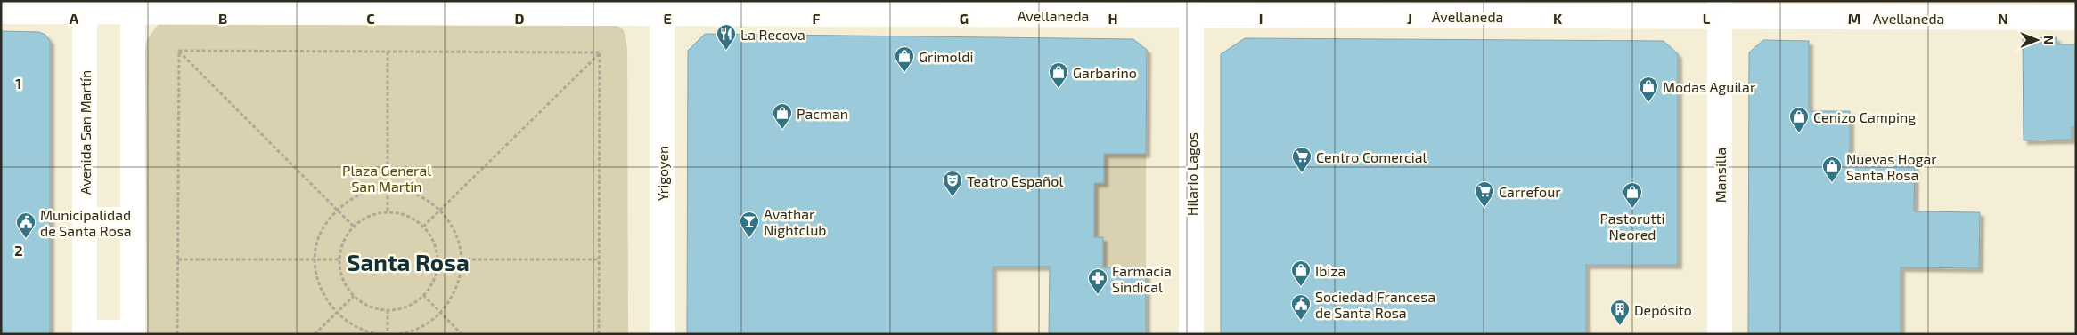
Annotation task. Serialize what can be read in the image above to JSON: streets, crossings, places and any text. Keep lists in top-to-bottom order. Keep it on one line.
{"streets":{"street":["Avellaneda","Avenida San Martín","Yrigoyen","Hilario Lagos","Mansilla"]},"crossings":[["Avellaneda","Avenida San Martín"],["Avellaneda","Yrigoyen"],["Avellaneda","Hilario Lagos"],["Avellaneda","Mansilla"]],"districts":["Santa Rosa"],"parks":["Plaza General San Martín"],"places":{"restaurant":["La Recova"],"shop":["Grimoldi","Garbarino","Modas Aguilar","Pacman","Cenizo Camping","Nuevas Hogar Santa Rosa","Pastorutti Neored","Ibiza"],"supermarket":["Centro Comercial","Carrefour"],"theatre":["Teatro Español"],"bar":["Avathar Nightclub"],"public building":["Municipalidad de Santa Rosa","Sociedad Francesa de Santa Rosa"],"pharmacy":["Farmacia Sindical"],"building":["Depósito"]},"north":"right","grid":{"columns":["A","B","C","D","E","F","G","H","I","J","K","L","M","N"],"rows":["1","2"]}}
